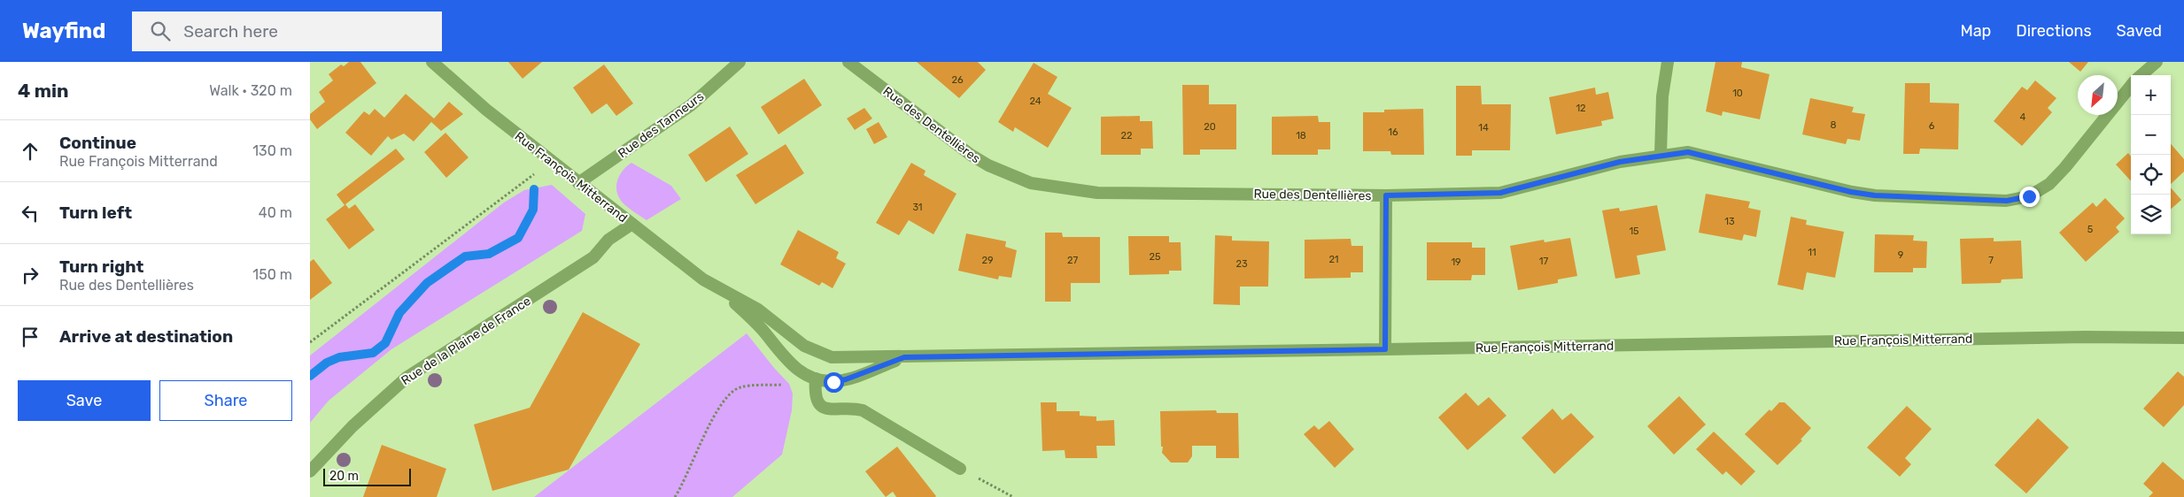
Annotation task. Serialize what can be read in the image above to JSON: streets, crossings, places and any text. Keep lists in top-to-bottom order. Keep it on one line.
{"streets":{"street":["Rue des Tanneurs","Rue des Dentellières","Rue François Mitterrand","Rue de la Plaine de France"]},"crossings":[["Rue des Tanneurs","Rue François Mitterrand"],["Rue François Mitterrand","Rue de la Plaine de France"]],"house_numbers":["26","10","24","12","4","8","6","20","14","16","22","18","31","13","5","15","11","9","25","21","29","27","7","17","19","23"],"scale_bar":"20 m","north":"bottom left","page":{"header":"Wayfind","search":"Search here","nav":["Map","Directions","Saved"],"heading":["4 min","Walk · 320 m"],"map_buttons":["+","−"],"list":[["Continue","Rue François Mitterrand","130 m"],["Turn left","40 m"],["Turn right","Rue des Dentellières","150 m"],"Arrive at destination"],"buttons":["Save","Share"],"scale":"20 m"}}
